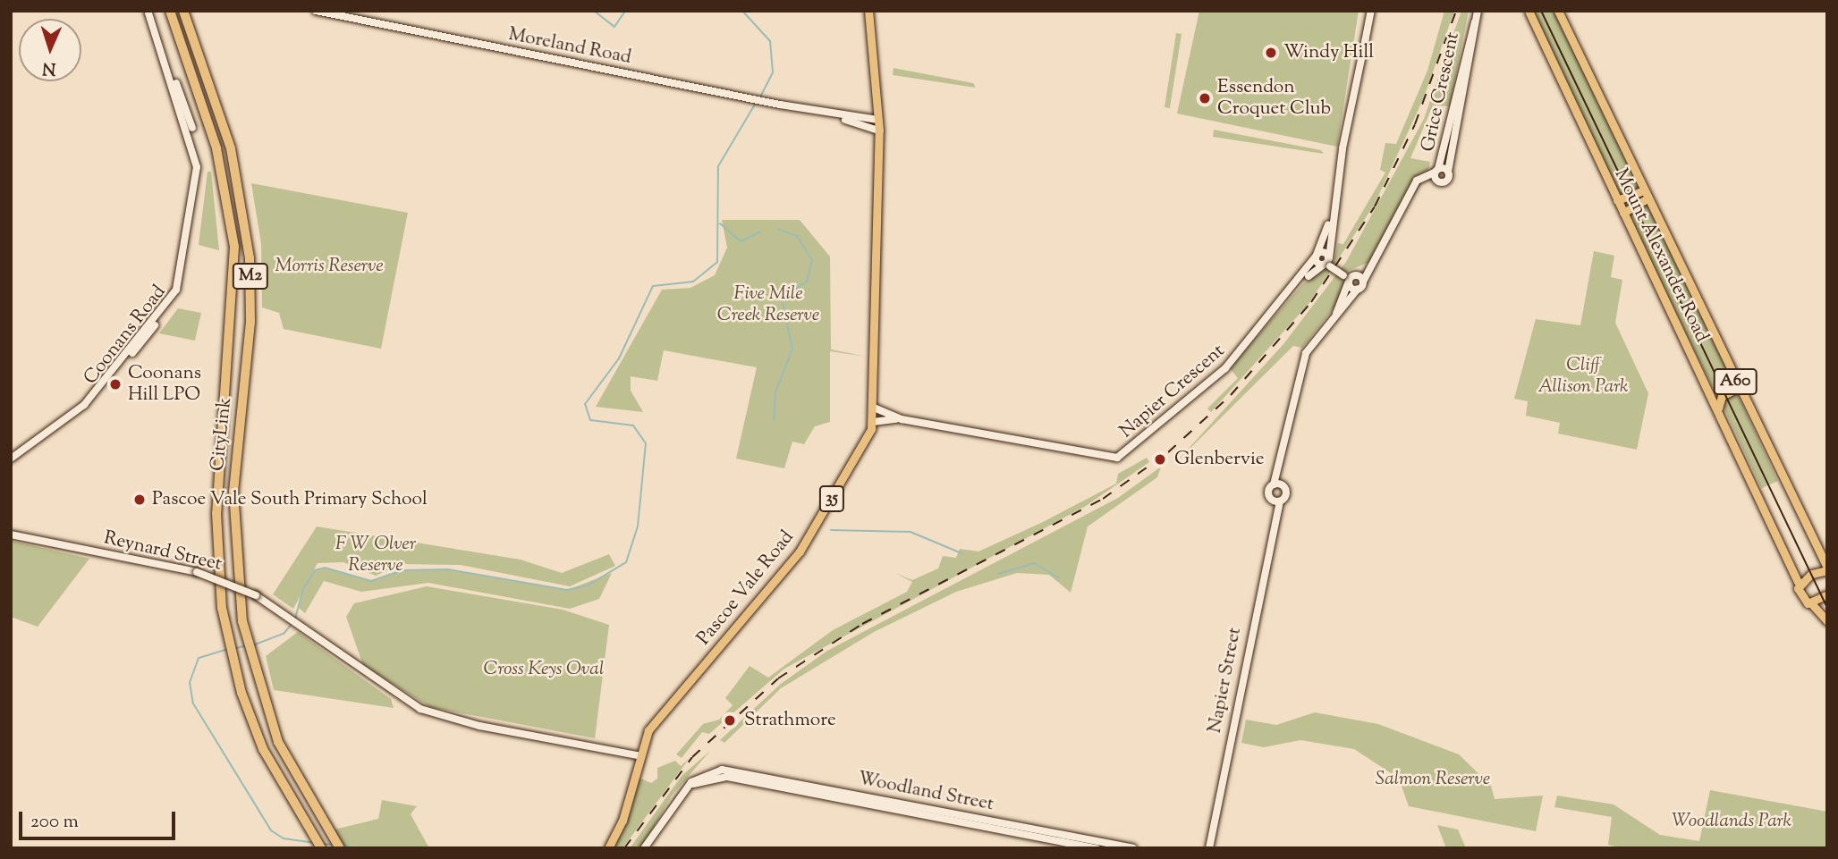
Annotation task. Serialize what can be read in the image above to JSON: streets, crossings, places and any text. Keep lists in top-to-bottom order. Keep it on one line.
{"streets":{"highway":["M2","CityLink"],"main road":["Mount Alexander Road","A60","35","Pascoe Vale Road"],"street":["Moreland Road","Grice Crescent","Coonans Road","Napier Crescent","Reynard Street","Napier Street","Woodland Street"]},"crossings":[["Moreland Road","Pascoe Vale Road"],["Mount Alexander Road","A60"],["Napier Crescent","Pascoe Vale Road"],["Reynard Street","Pascoe Vale Road"]],"parks":["Morris Reserve","Five Mile Creek Reserve","Cliff Allison Park","F W Olver Reserve","Cross Keys Oval","Salmon Reserve","Woodlands Park"],"places":["Windy Hill","Essendon Croquet Club","Coonans Hill LPO","Glenbervie","Pascoe Vale South Primary School","Strathmore"],"scale_bar":"200 m","north":"bottom"}
